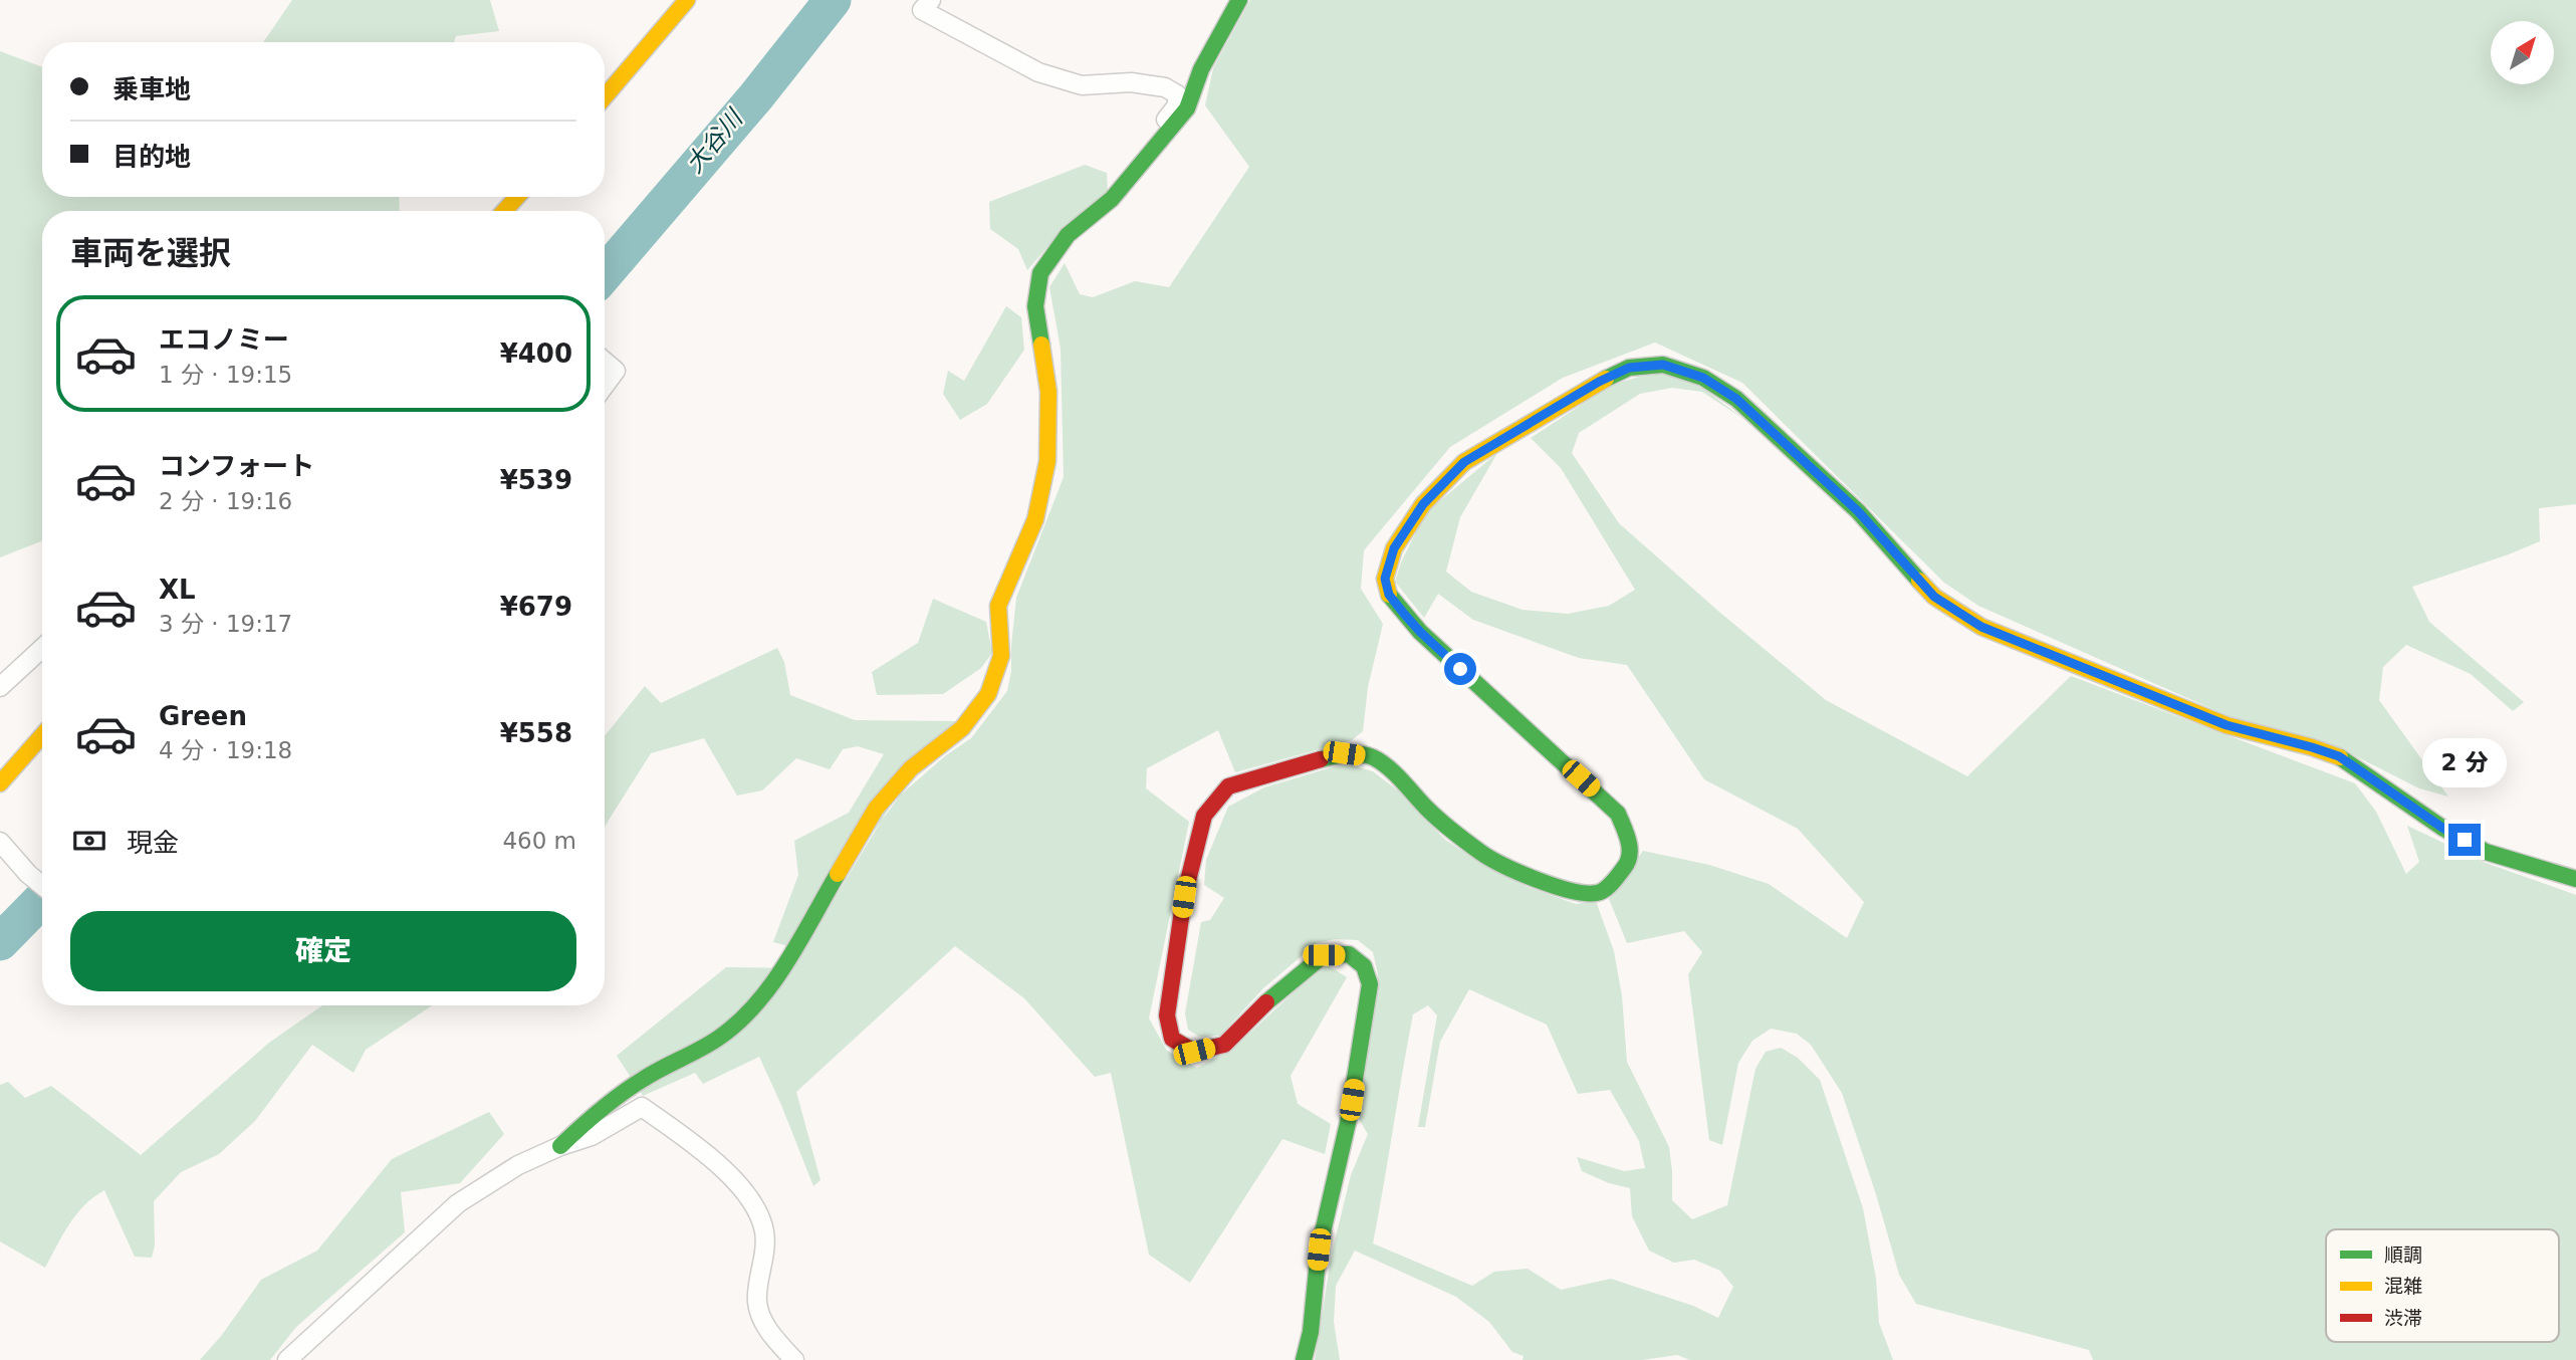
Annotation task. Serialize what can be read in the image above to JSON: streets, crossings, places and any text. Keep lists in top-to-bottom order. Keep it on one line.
{"water":["大谷川"],"legend":["順調","混雑","渋滞"],"north":"top right","page":{"banner":["乗車地","目的地"],"heading":"車両を選択","list":[{"name":"エコノミー","note":"1 分 · 19:15","value":"¥400"},{"name":"コンフォート","note":"2 分 · 19:16","value":"¥539"},{"name":"XL","note":"3 分 · 19:17","value":"¥679"},{"name":"Green","note":"4 分 · 19:18","value":"¥558"}],"bubble":"2 分","pay":["現金","460 m"],"buttons":"確定"}}
